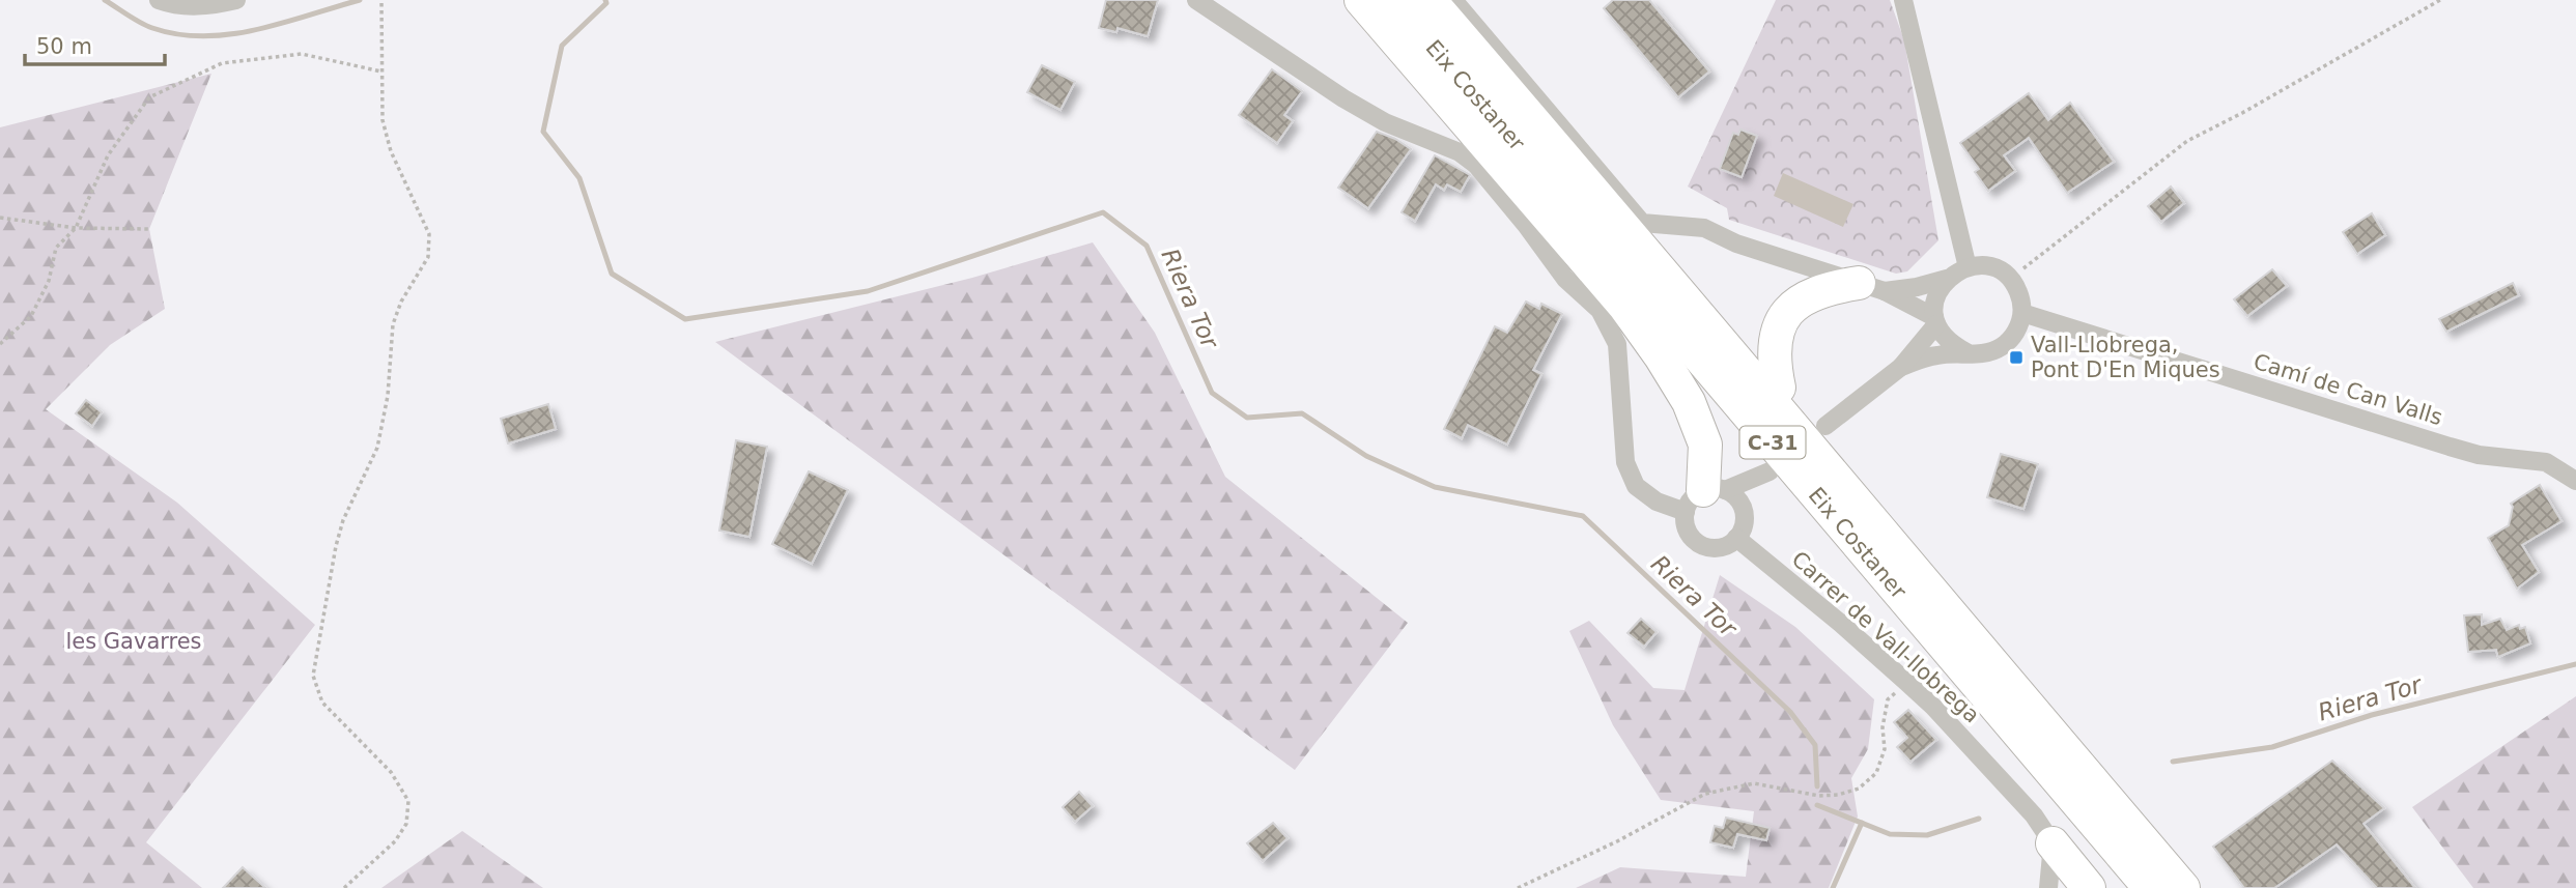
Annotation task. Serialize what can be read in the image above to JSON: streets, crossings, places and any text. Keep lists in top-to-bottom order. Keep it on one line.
{"streets":{"highway":["Eix Costaner","C-31"],"street":["Camí de Can Valls","Carrer de Vall-llobrega"]},"water":["Riera Tor"],"parks":["les Gavarres"],"places":{"transit":["Vall-Llobrega, Pont D'En Miques"]},"scale_bar":"50 m"}
